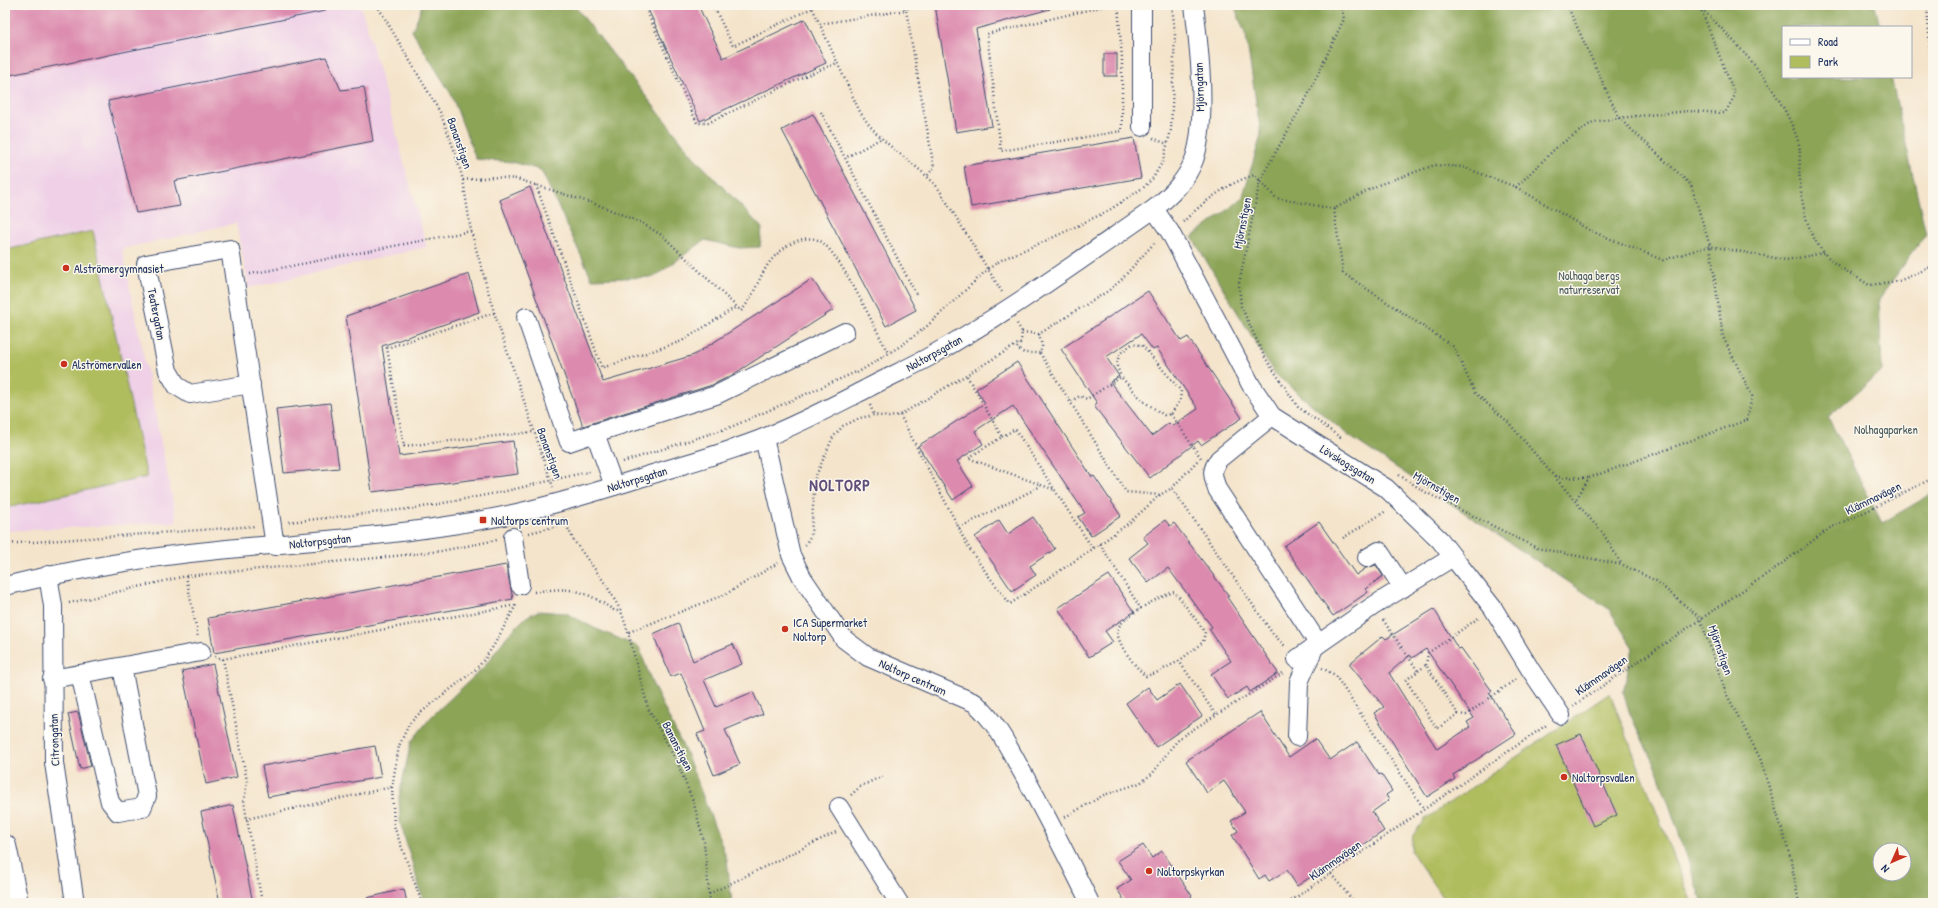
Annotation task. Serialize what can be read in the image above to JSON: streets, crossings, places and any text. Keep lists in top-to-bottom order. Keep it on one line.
{"streets":{"street":["Mjörngatan","Teatergatan","Noltorpsgatan","Lövskogsgatan","Noltorp centrum","Citrongatan"],"path":["Bananstigen","Mjörnstigen","Klämmavägen"]},"crossings":[["Mjörngatan","Noltorpsgatan"],["Bananstigen","Noltorpsgatan"],["Mjörnstigen","Klämmavägen"],["Teatergatan","Noltorpsgatan"],["Noltorpsgatan","Lövskogsgatan"],["Noltorpsgatan","Noltorp centrum"],["Noltorpsgatan","Citrongatan"],["Lövskogsgatan","Klämmavägen"]],"districts":["NOLTORP"],"parks":["Nolhaga bergs naturreservat","Nolhagaparken"],"places":{"other":["Alströmergymnasiet","Alströmervallen","ICA Supermarket Noltorp","Noltorpsvallen","Noltorpskyrkan"],"transit":["Noltorps centrum"]},"legend":["Road","Park"],"north":"bottom left"}
